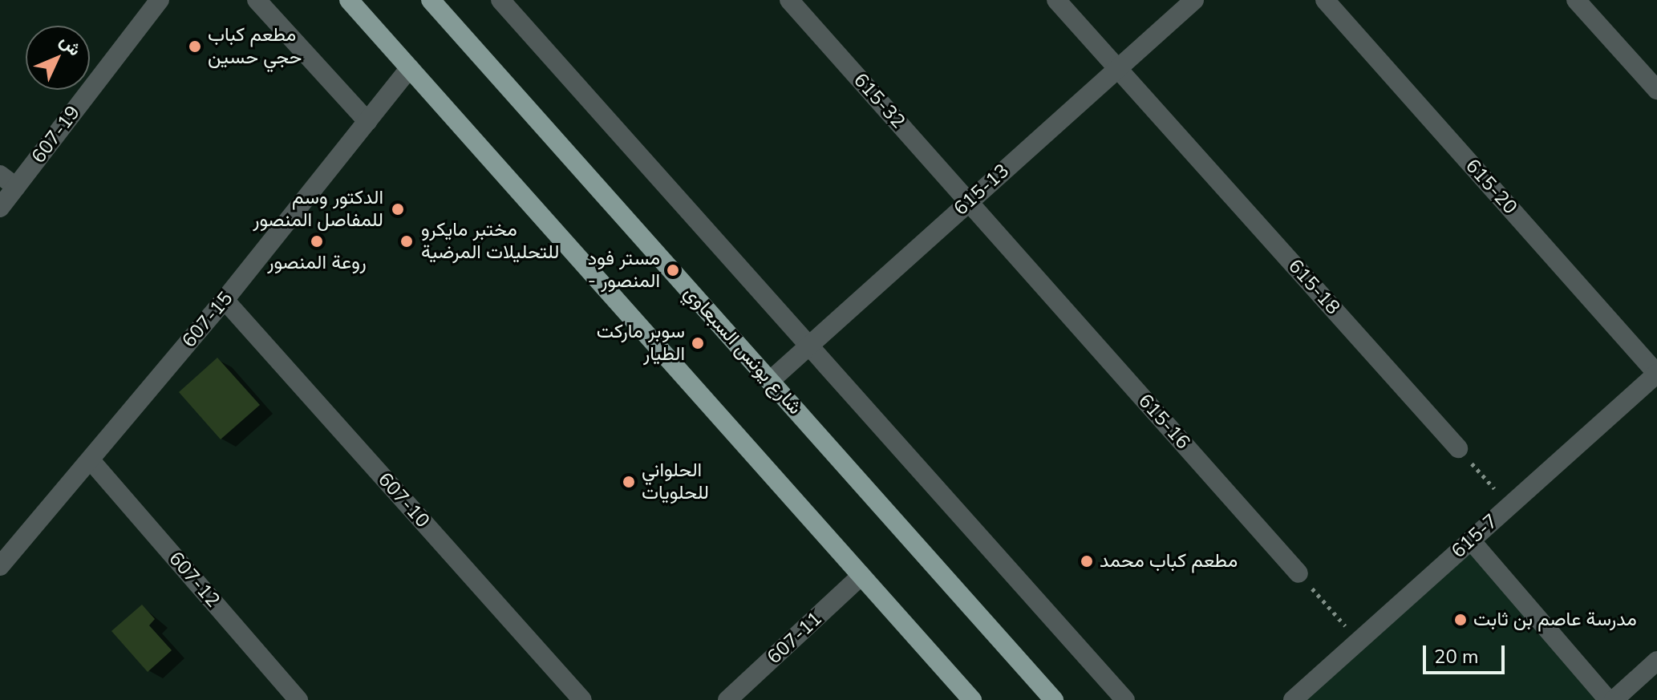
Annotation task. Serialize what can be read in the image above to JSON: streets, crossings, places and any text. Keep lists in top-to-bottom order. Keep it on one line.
{"streets":{"main road":["شارع يونس السبعاوي"],"street":["615-32","607-19","615-20","615-13","615-18","607-15","615-16","607-10","615-7","607-12","607-11"]},"crossings":[["615-32","615-13"],["615-32","615-16"],["615-20","615-7"],["615-13","615-18"],["615-13","شارع يونس السبعاوي"],["615-13","615-16"],["607-15","607-10"],["607-15","607-12"]],"places":["مطعم كباب حجي حسين","الدكتور وسم للمفاصل المنصور","روعة المنصور","مختبر مايكرو للتحليلات المرضية","مستر فود - المنصور","سوبر ماركت الطيار","الحلواني للحلويات","مطعم كباب محمد","مدرسة عاصم بن ثابت"],"scale_bar":"20 m","north":"top right"}
